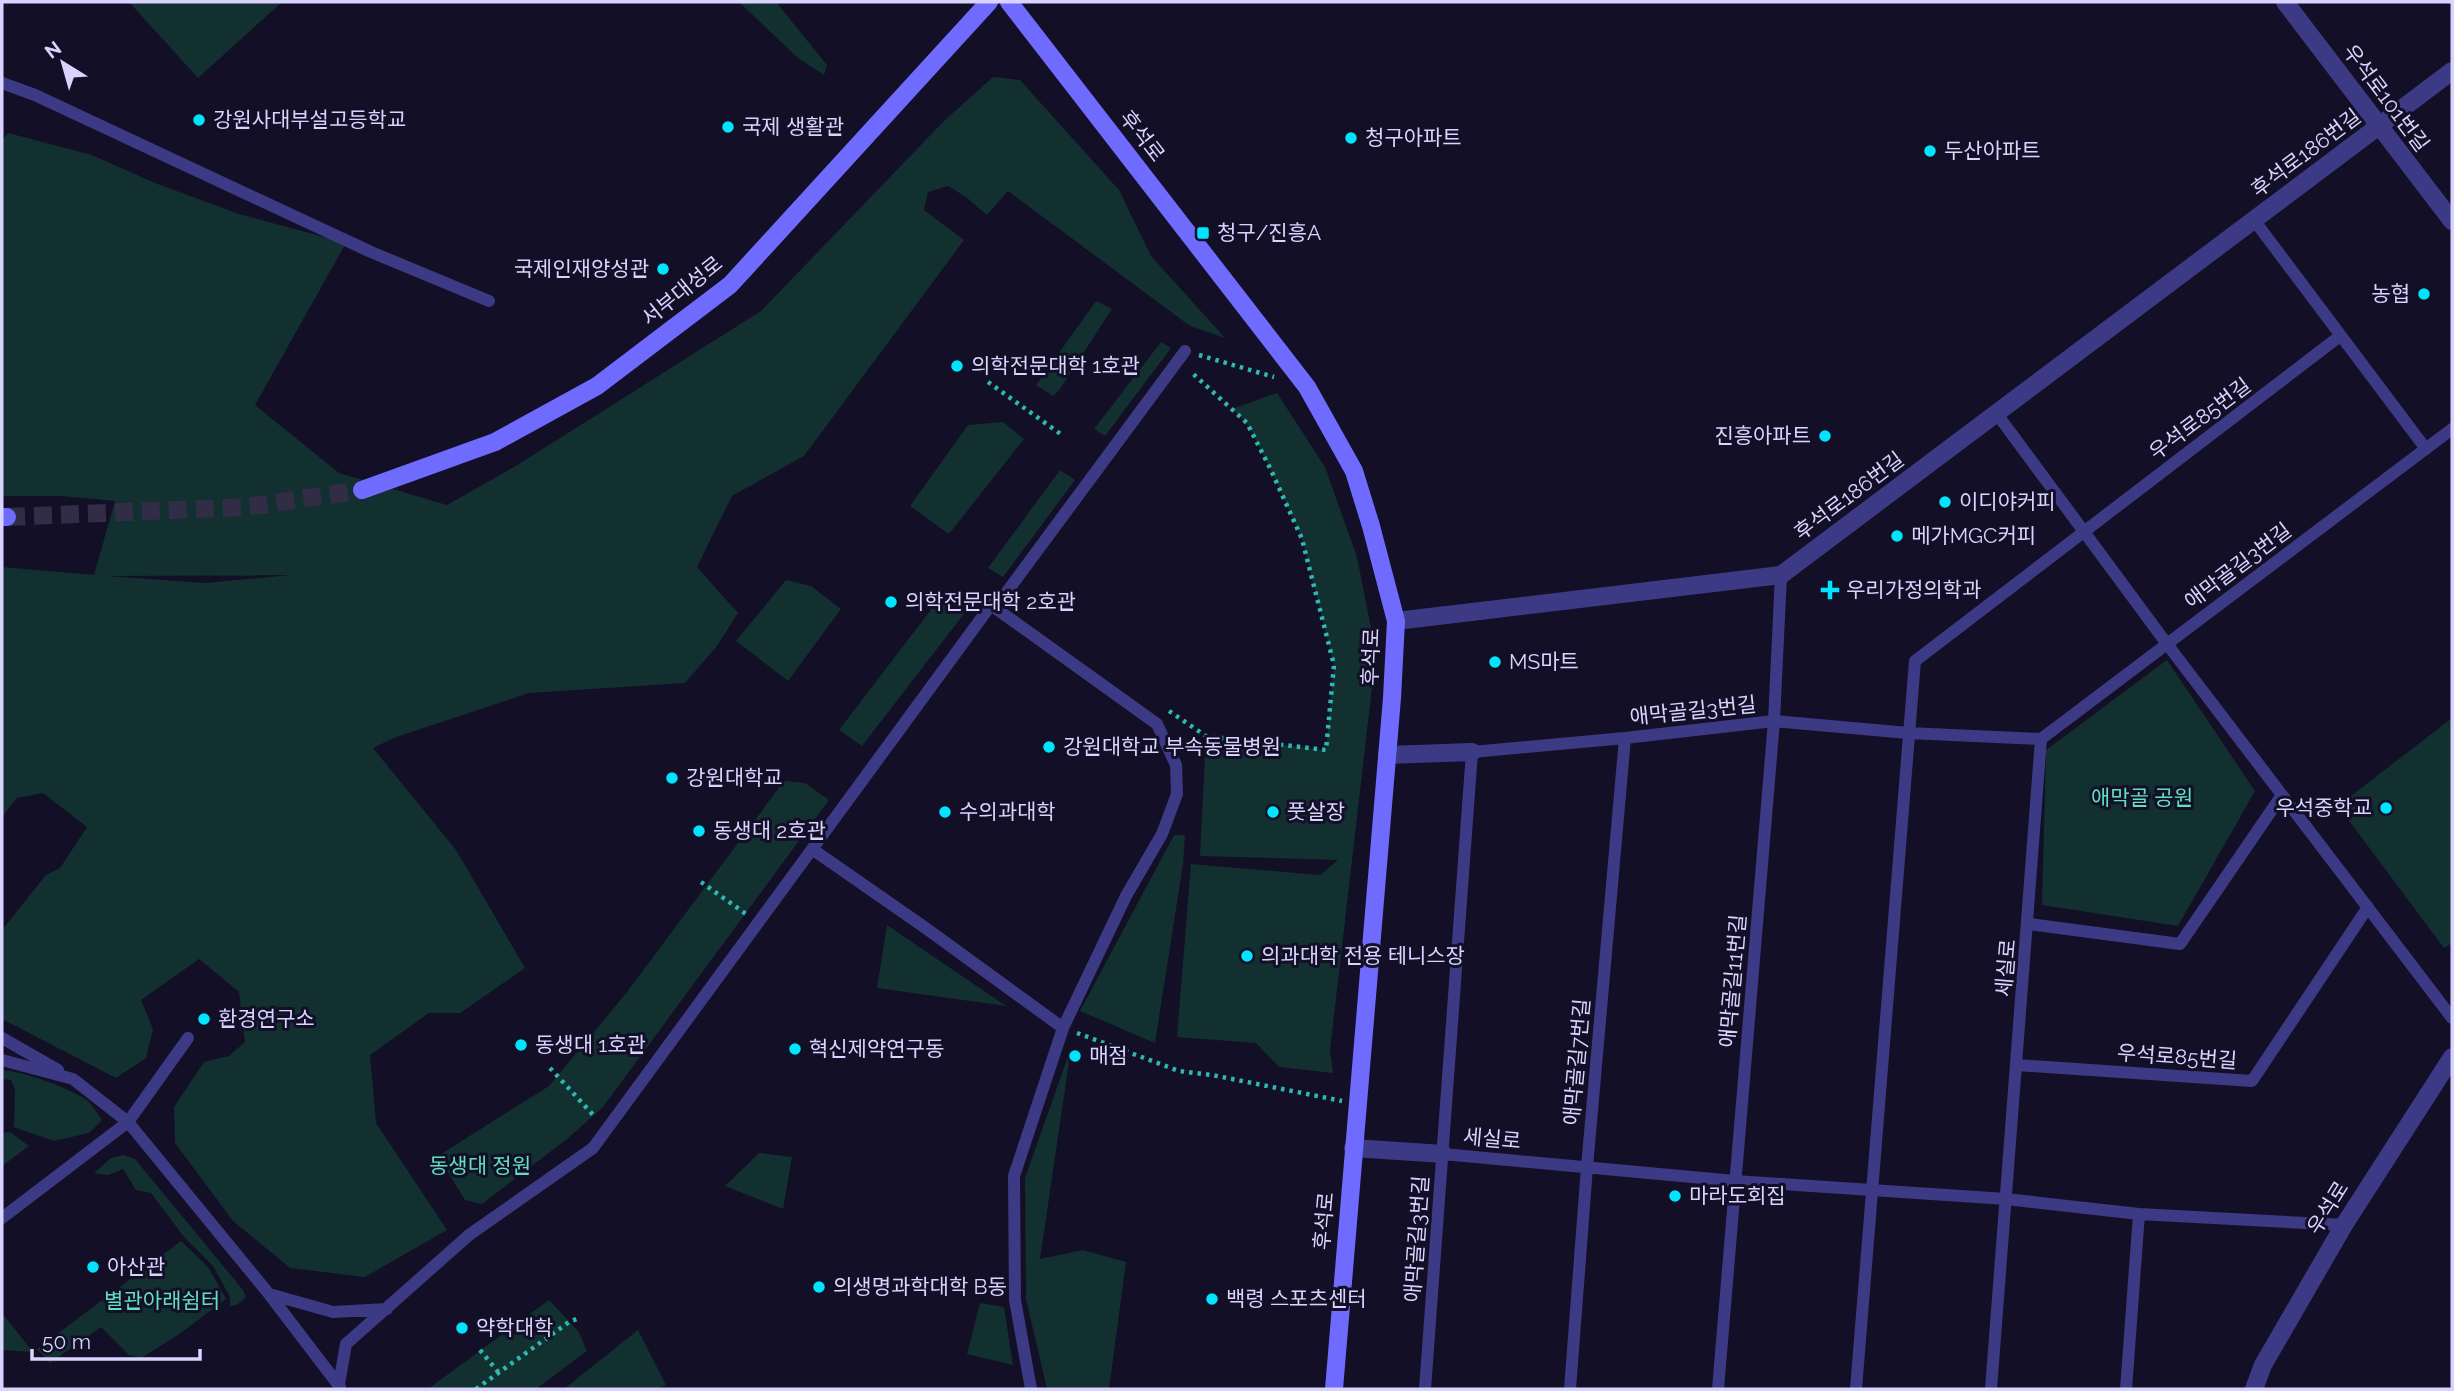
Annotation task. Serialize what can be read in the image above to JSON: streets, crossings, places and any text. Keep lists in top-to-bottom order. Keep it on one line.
{"streets":{"street":["우석로101번길","후석로","후석로186번길","서부대성로","우석로"],"lane":["우석로85번길","애막골길3번길","세실로","애막골길11번길","애막골길7번길"]},"crossings":[["우석로101번길","후석로186번길"],["후석로186번길","우석로85번길"],["후석로186번길","애막골길3번길"],["후석로186번길","애막골길11번길"],["우석로85번길","애막골길3번길"],["우석로85번길","세실로"],["애막골길3번길","세실로"],["애막골길3번길","애막골길11번길"],["애막골길3번길","애막골길7번길"],["세실로","애막골길11번길"],["세실로","애막골길7번길"],["세실로","우석로"]],"parks":["애막골 공원","동생대 정원","별관아래쉼터"],"places":{"other":["강원사대부설고등학교","국제 생활관","청구아파트","두산아파트","국제인재양성관","농협","의학전문대학 1호관","진흥아파트","이디야커피","메가MGC커피","의학전문대학 2호관","MS마트","강원대학교 부속동물병원","강원대학교","우석중학교","수의과대학","풋살장","동생대 2호관","의과대학 전용 테니스장","환경연구소","동생대 1호관","혁신제약연구동","매점","마라도회집","아산관","의생명과학대학 B동","백령 스포츠센터","약학대학"],"transit":["청구/진흥A"],"health":["우리가정의학과"]},"scale_bar":"50 m","north":"top left"}
